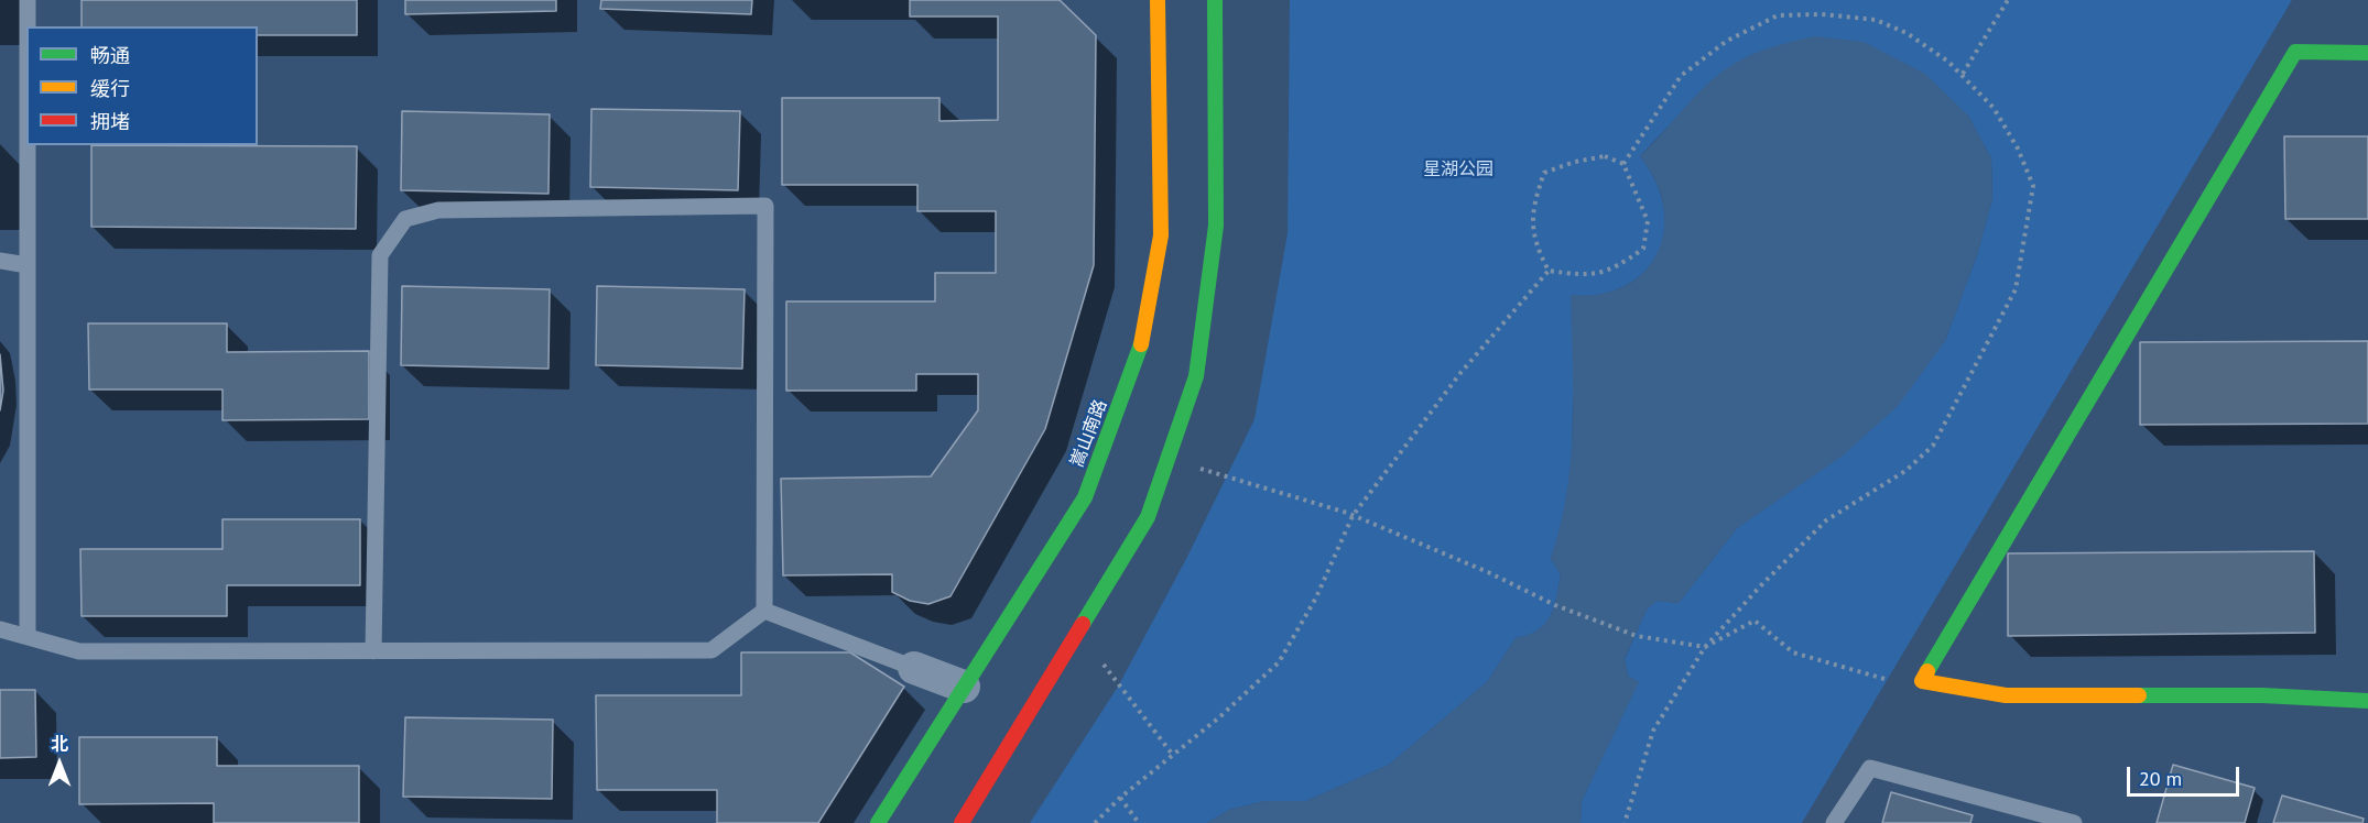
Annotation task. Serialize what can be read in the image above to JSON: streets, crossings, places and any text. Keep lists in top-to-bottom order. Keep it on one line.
{"streets":{"street":["嵩山南路"]},"parks":["星湖公园"],"legend":["畅通","缓行","拥堵"],"scale_bar":"20 m","north":"top"}
